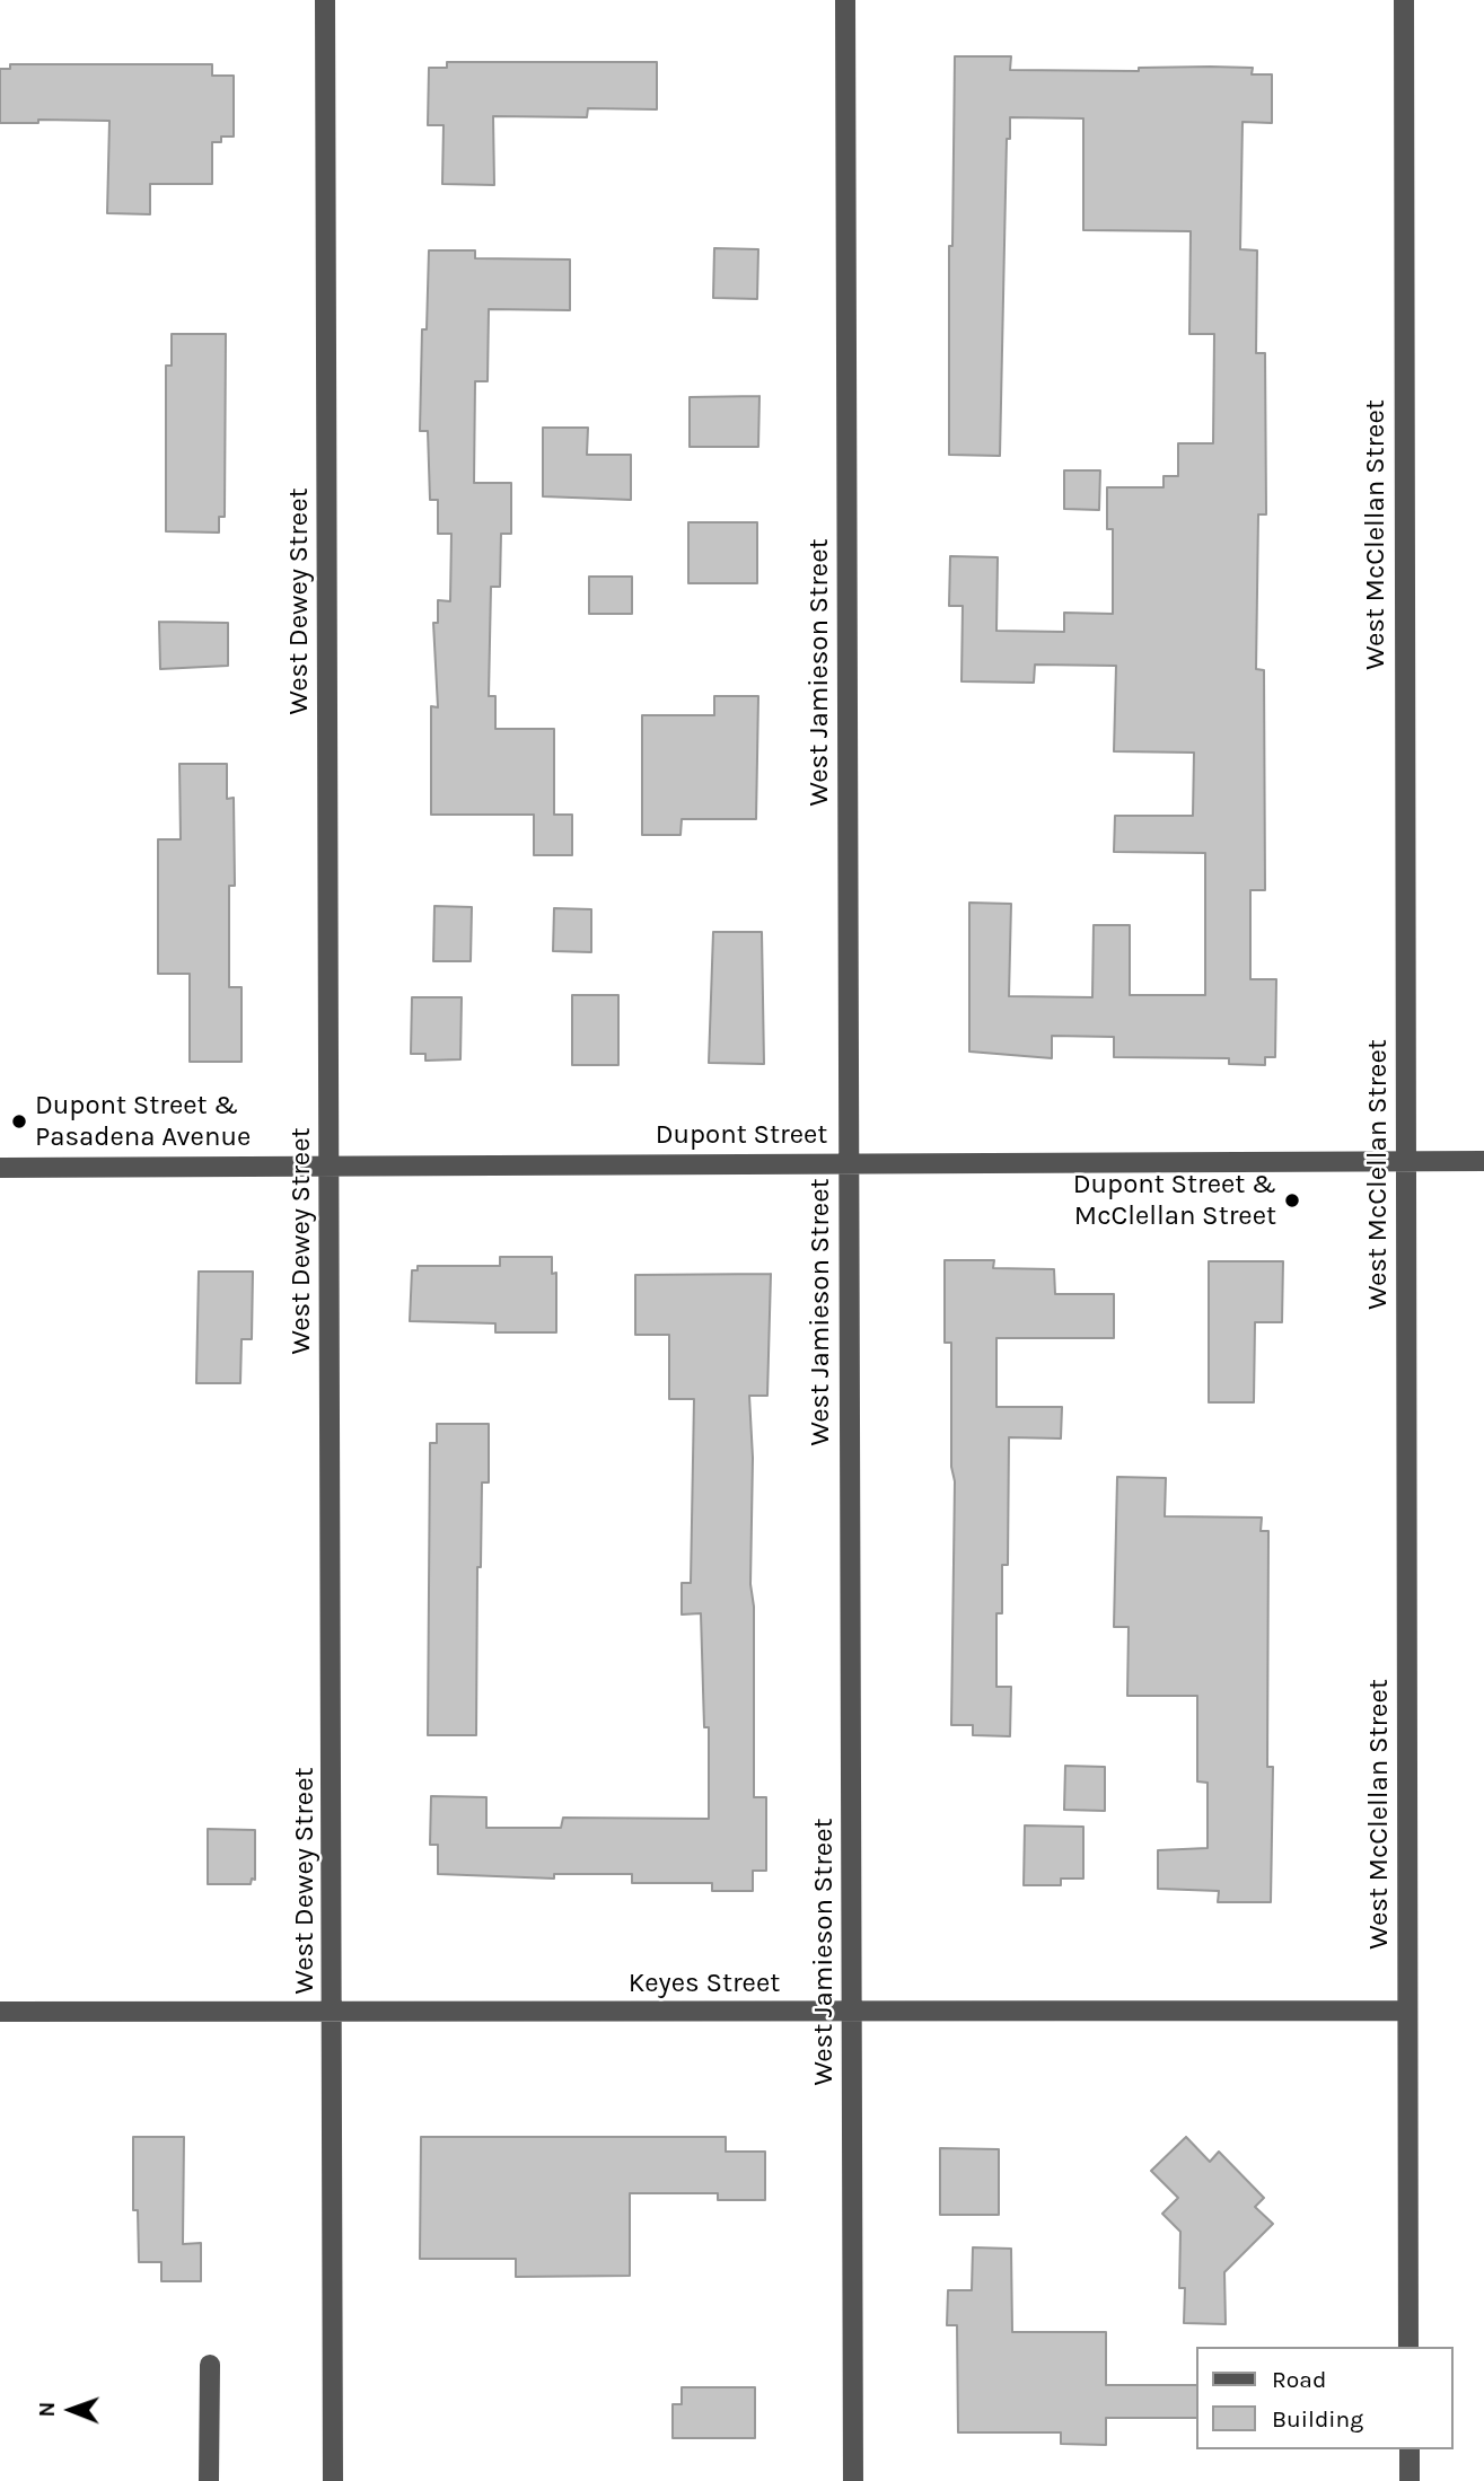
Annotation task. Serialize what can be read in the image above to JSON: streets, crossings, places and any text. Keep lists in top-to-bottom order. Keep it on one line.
{"streets":{"street":["West McClellan Street","West Dewey Street","West Jamieson Street","Dupont Street","Keyes Street"]},"crossings":[["West McClellan Street","Dupont Street"],["West McClellan Street","Keyes Street"],["West Dewey Street","Dupont Street"],["West Dewey Street","Keyes Street"],["West Jamieson Street","Dupont Street"],["West Jamieson Street","Keyes Street"]],"places":["Dupont Street & Pasadena Avenue","Dupont Street & McClellan Street"],"legend":["Road","Building"],"north":"left"}
